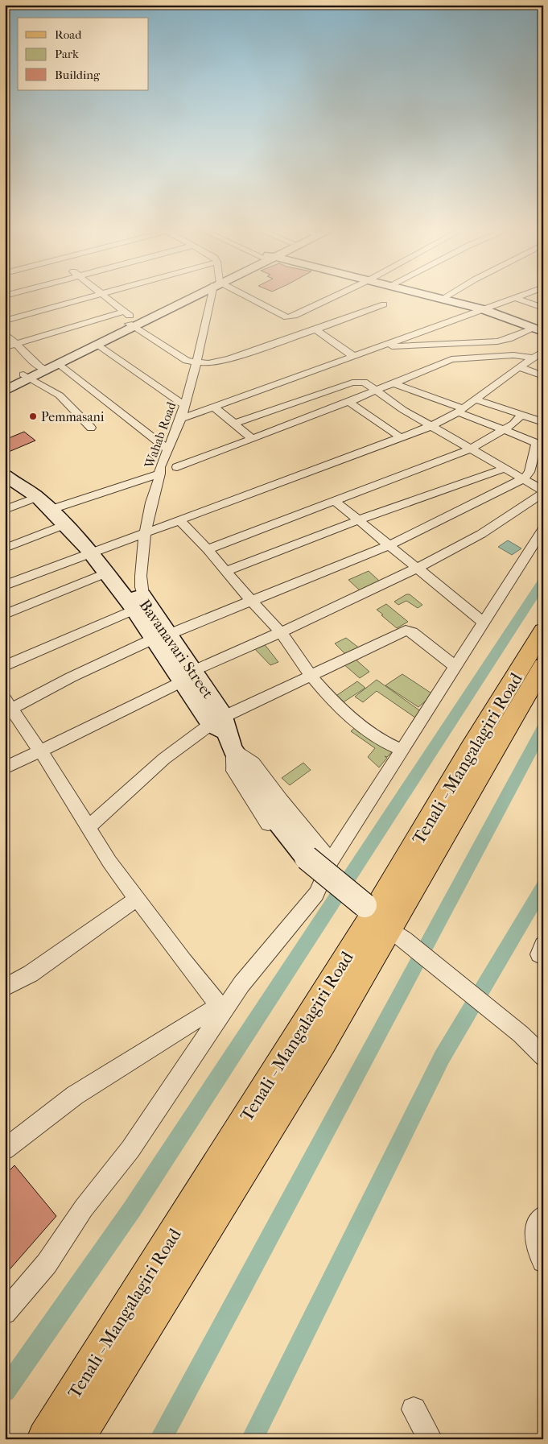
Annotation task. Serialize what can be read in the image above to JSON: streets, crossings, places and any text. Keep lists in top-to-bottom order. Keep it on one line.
{"streets":{"main road":["Bavanavari Street","Tenali - Mangalagiri Road"],"street":["Wahab Road"]},"crossings":[["Wahab Road","Bavanavari Street"],["Bavanavari Street","Tenali - Mangalagiri Road"]],"places":["Pemmasani"],"legend":["Road","Park","Building"]}
